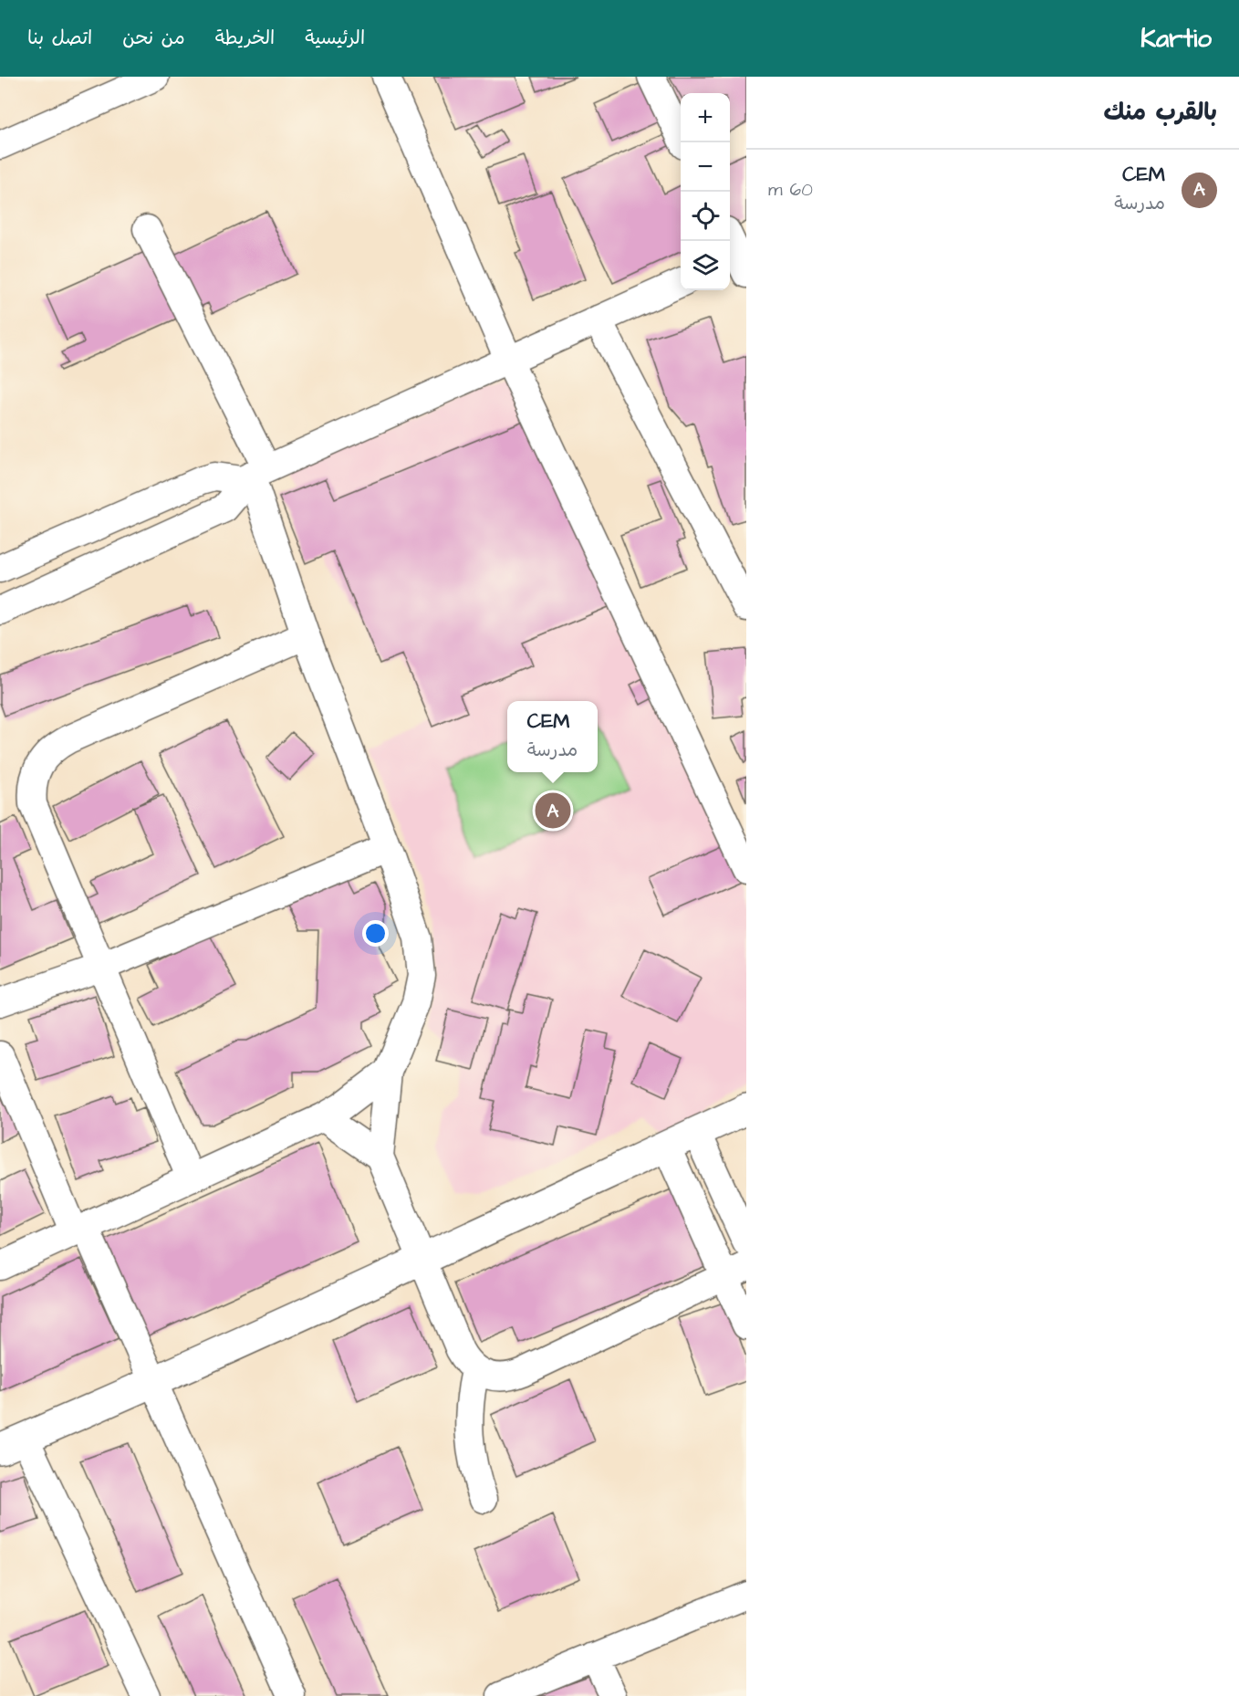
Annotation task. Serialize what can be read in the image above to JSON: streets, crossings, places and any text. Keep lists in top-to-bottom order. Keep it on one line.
{"page":{"header":"Kartio","nav":["الرئيسية","الخريطة","من نحن","اتصل بنا"],"heading":"بالقرب منك","map_buttons":["+","−"],"list":[{"mark":"A","name":"CEM","note":"مدرسة","value":"60 m"}],"popup":["CEM","مدرسة"],"pins":"A"}}
